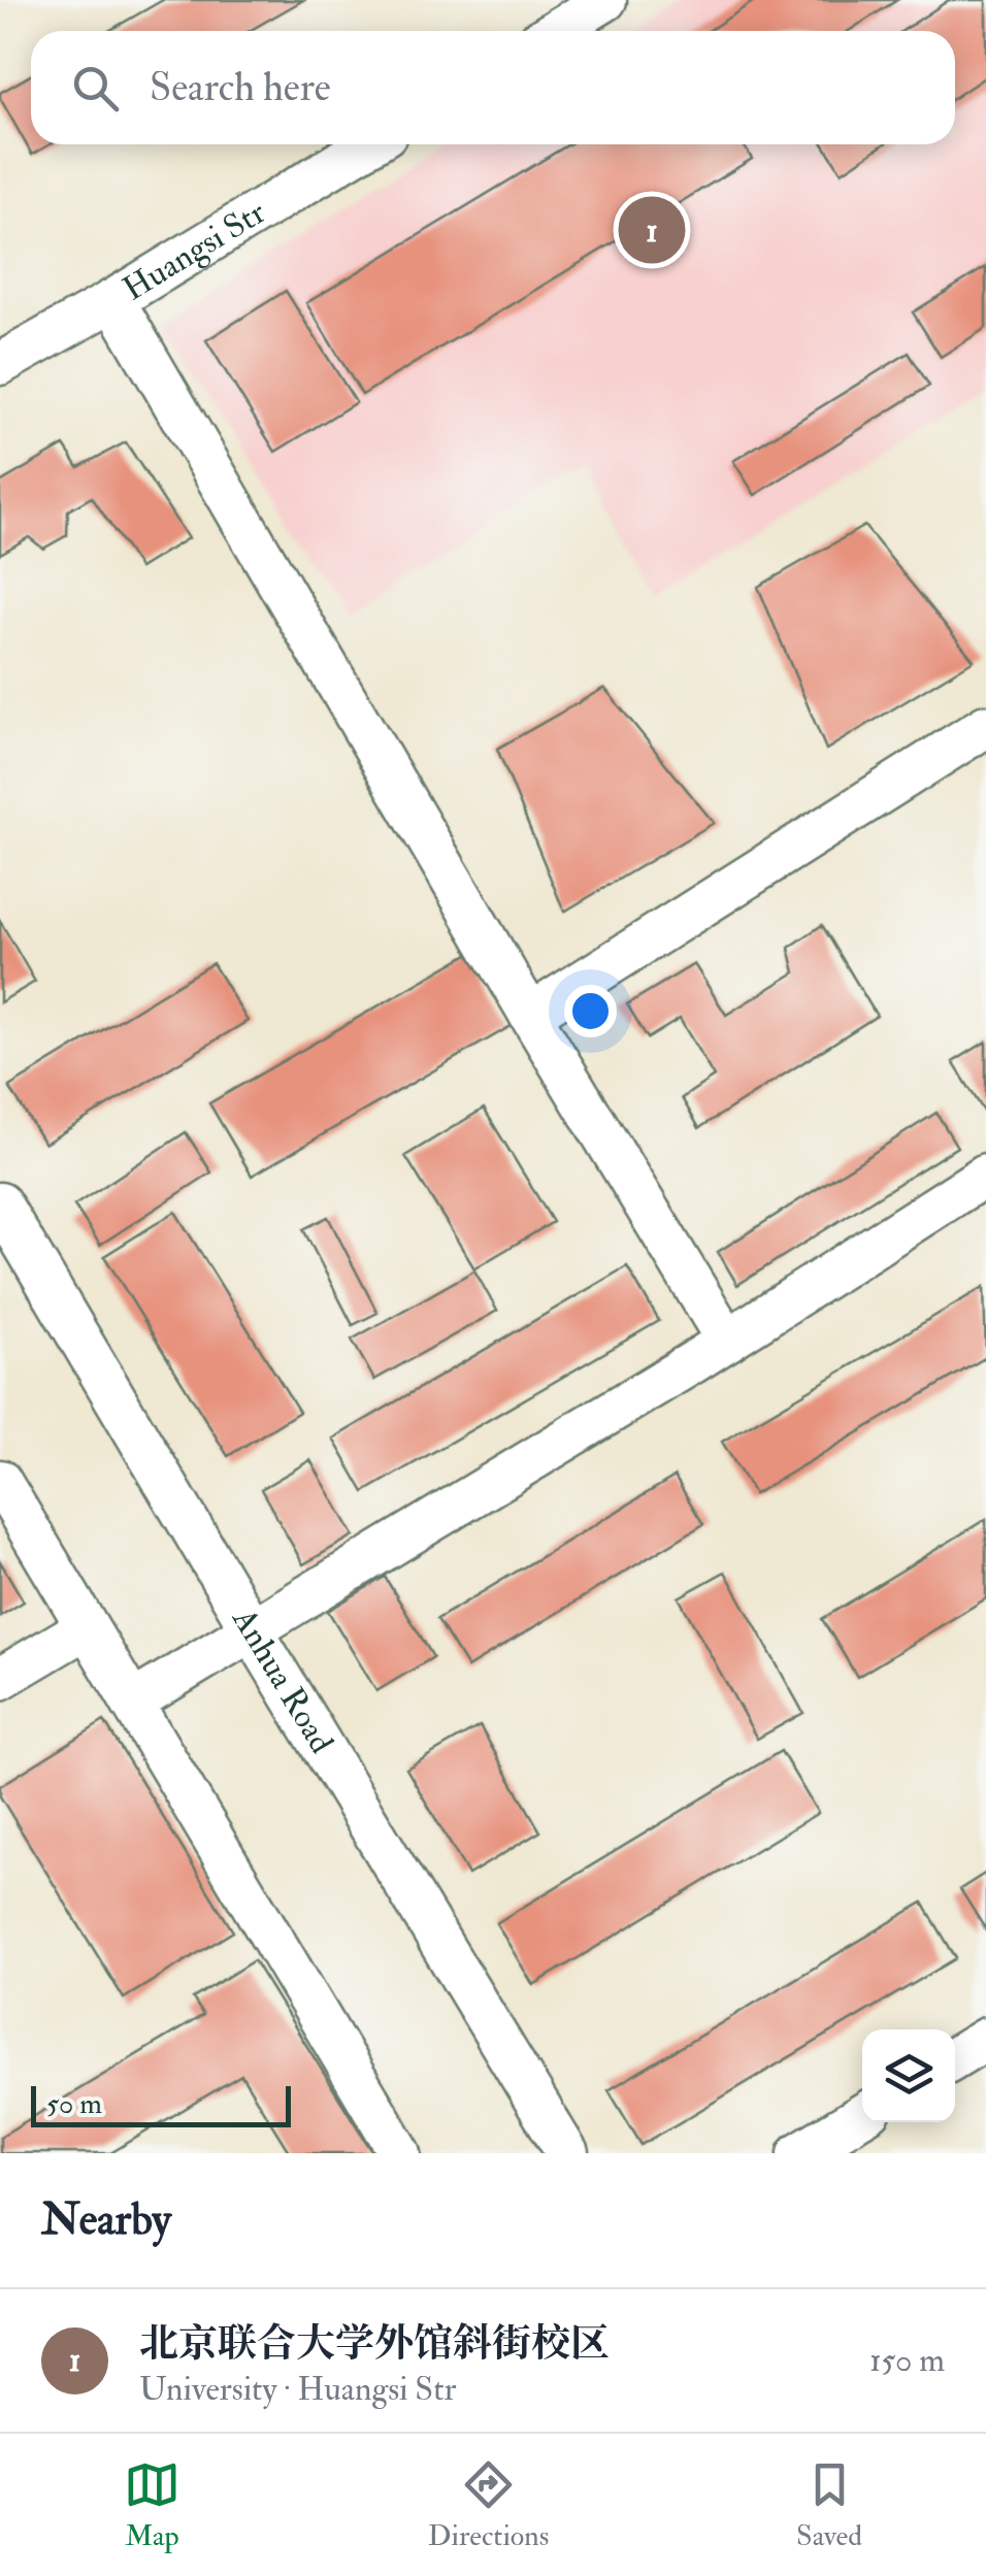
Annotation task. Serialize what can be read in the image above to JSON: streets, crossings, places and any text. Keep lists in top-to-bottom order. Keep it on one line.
{"streets":{"street":["Huangsi Str","Anhua Road"]},"scale_bar":"50 m","page":{"search":"Search here","pins":"1","scale":"50 m","heading":"Nearby","list":[{"mark":"1","name":"北京联合大学外馆斜街校区","note":"University · Huangsi Str","value":"150 m"}],"nav":["Map","Directions","Saved"]}}
